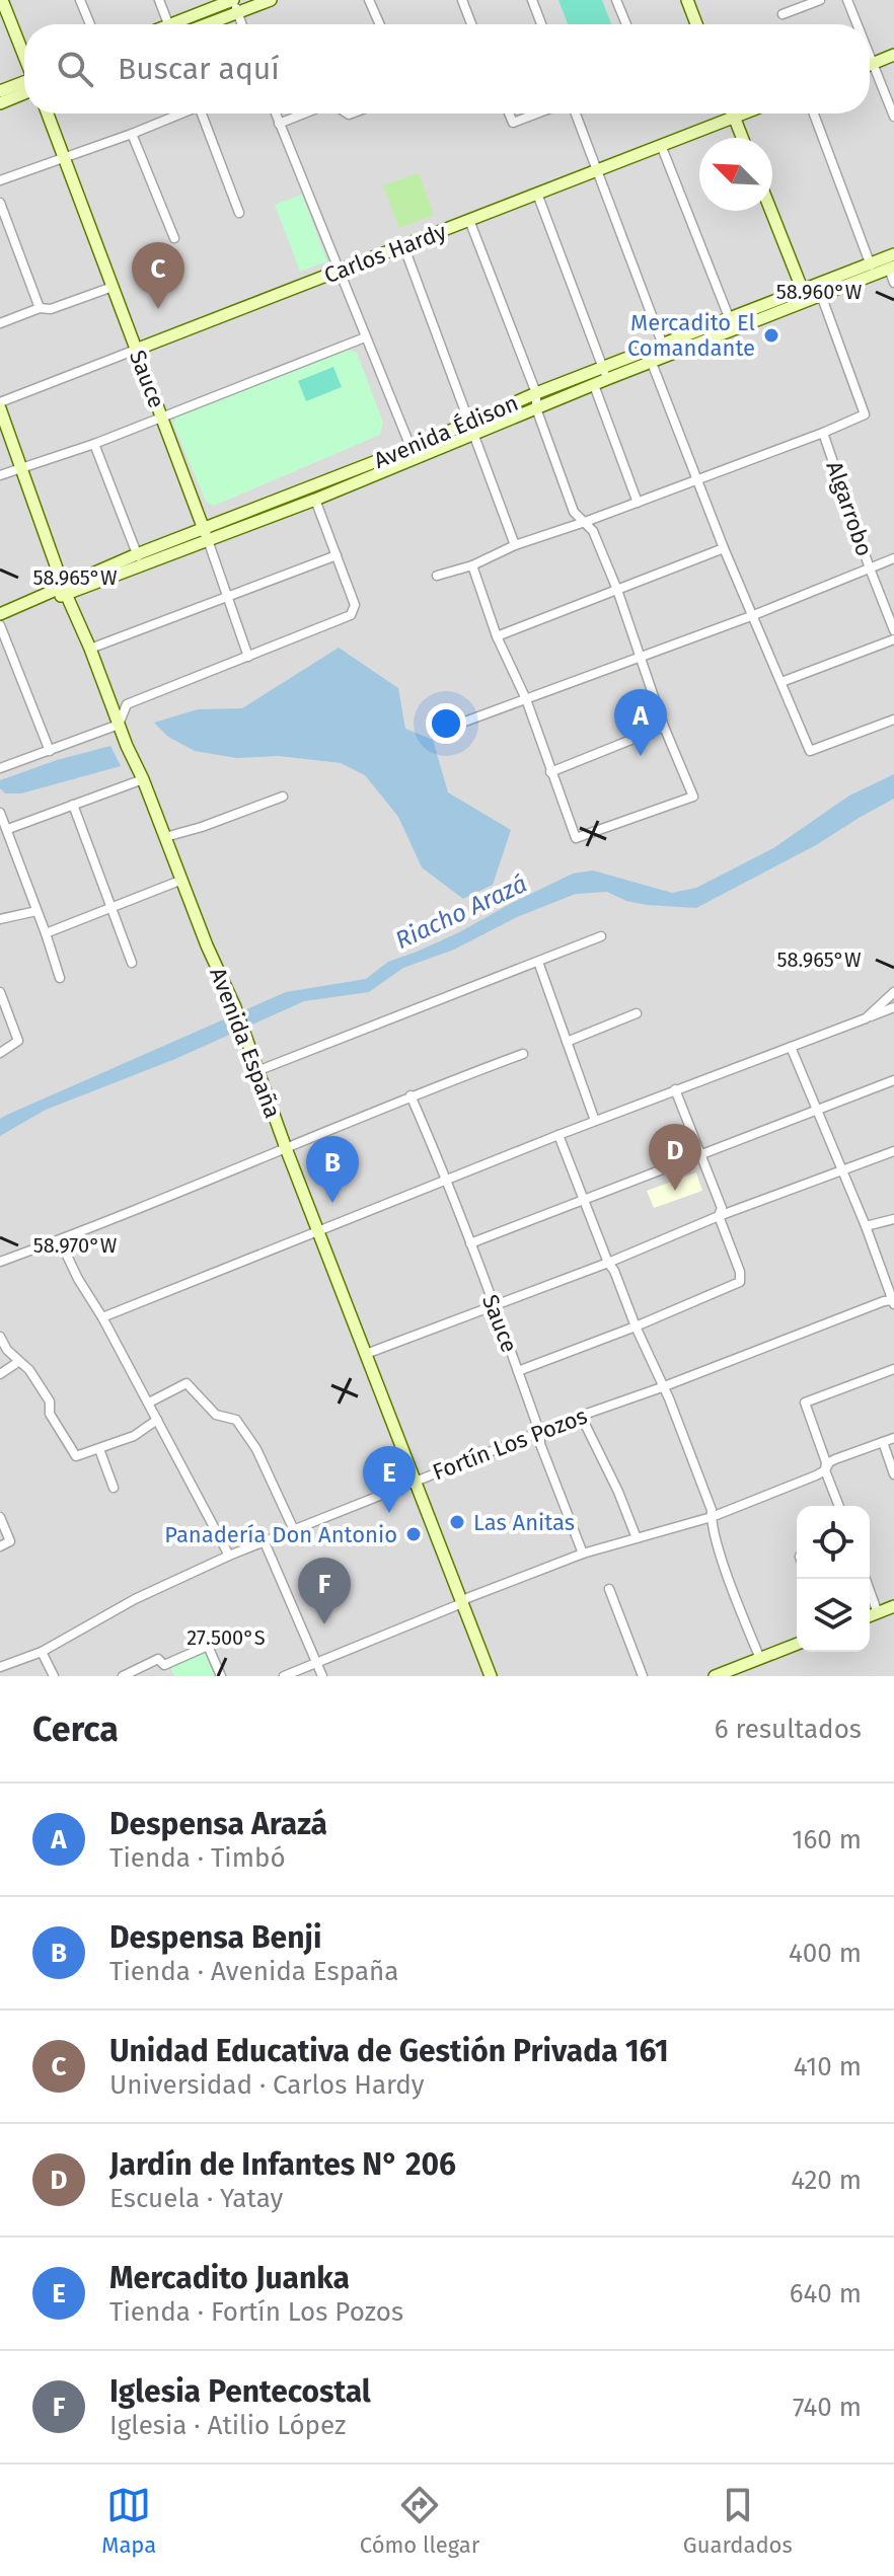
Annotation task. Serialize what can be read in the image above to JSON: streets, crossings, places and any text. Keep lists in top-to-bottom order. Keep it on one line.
{"streets":{"main road":["Carlos Hardy","Sauce","Avenida Édison","Avenida España"],"street":["Algarrobo","Fortín Los Pozos"]},"crossings":[["Carlos Hardy","Sauce"],["Sauce","Avenida Édison"],["Sauce","Fortín Los Pozos"],["Avenida Édison","Avenida España"],["Avenida España","Fortín Los Pozos"]],"water":["Riacho Arazá"],"places":["Mercadito El Comandante","Las Anitas","Panadería Don Antonio"],"north":"top left","page":{"search":"Buscar aquí","pins":["C","A","D","B","E","F"],"heading":["Cerca","6 resultados"],"list":[{"mark":"A","name":"Despensa Arazá","note":"Tienda · Timbó","value":"160 m"},{"mark":"B","name":"Despensa Benji","note":"Tienda · Avenida España","value":"400 m"},{"mark":"C","name":"Unidad Educativa de Gestión Privada 161","note":"Universidad · Carlos Hardy","value":"410 m"},{"mark":"D","name":"Jardín de Infantes N° 206","note":"Escuela · Yatay","value":"420 m"},{"mark":"E","name":"Mercadito Juanka","note":"Tienda · Fortín Los Pozos","value":"640 m"},{"mark":"F","name":"Iglesia Pentecostal","note":"Iglesia · Atilio López","value":"740 m"}],"nav":["Mapa","Cómo llegar","Guardados"]},"coordinates":["58.960°W","58.965°W","58.970°W","27.500°S"]}
